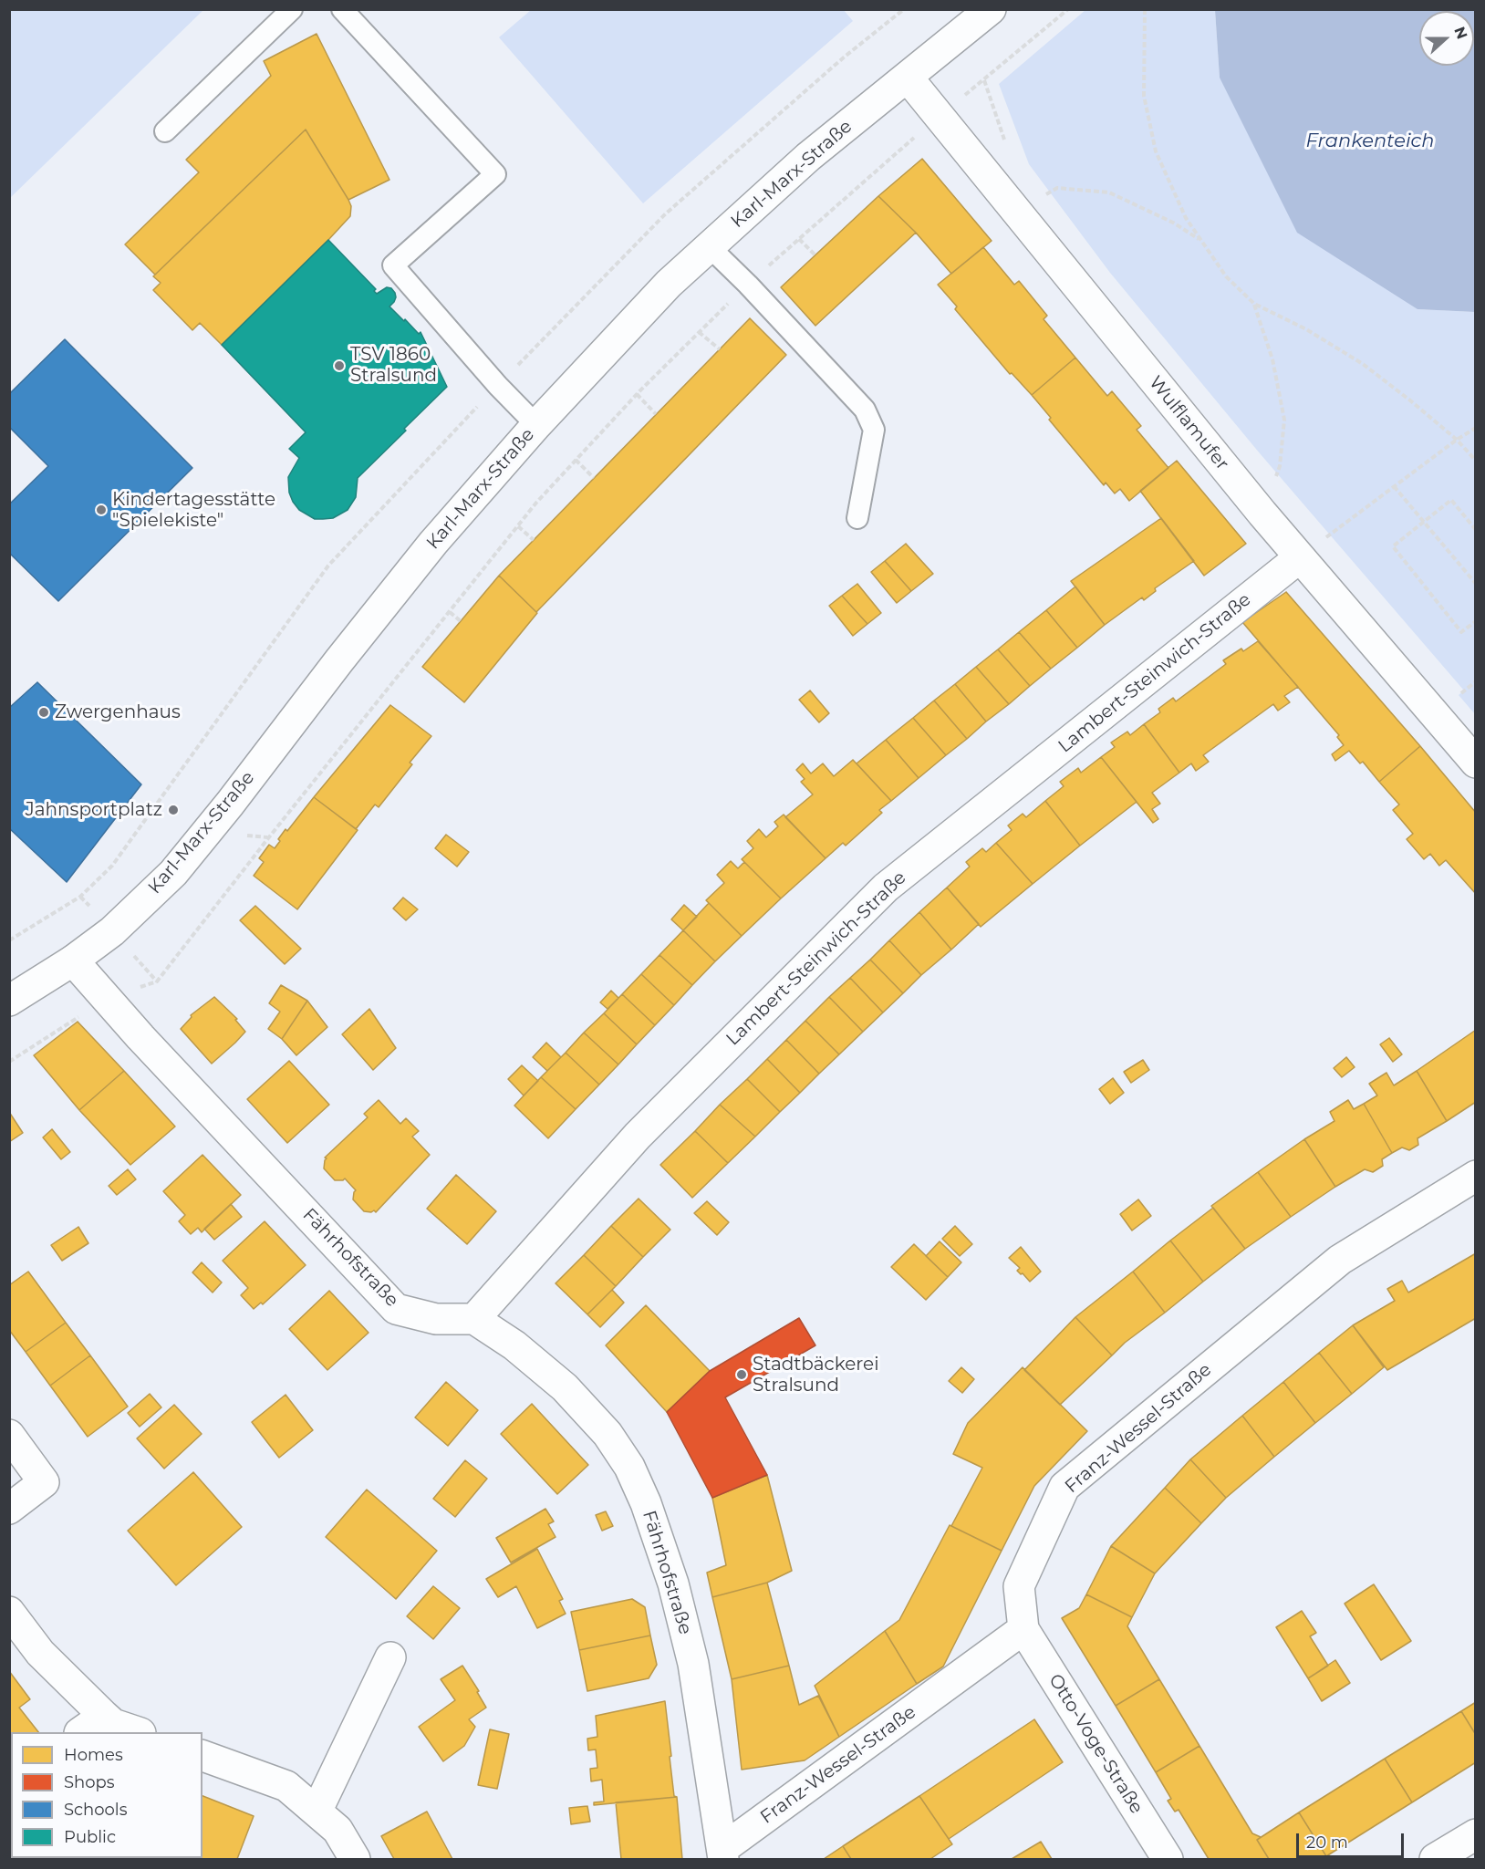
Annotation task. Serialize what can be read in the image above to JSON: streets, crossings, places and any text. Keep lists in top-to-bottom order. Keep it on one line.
{"streets":{"street":["Karl-Marx-Straße","Wulflamufer","Lambert-Steinwich-Straße","Fährhofstraße","Franz-Wessel-Straße","Otto-Voge-Straße"]},"crossings":[["Karl-Marx-Straße","Wulflamufer"],["Karl-Marx-Straße","Fährhofstraße"],["Wulflamufer","Lambert-Steinwich-Straße"],["Lambert-Steinwich-Straße","Fährhofstraße"],["Fährhofstraße","Franz-Wessel-Straße"],["Franz-Wessel-Straße","Otto-Voge-Straße"]],"water":["Frankenteich"],"places":["TSV 1860 Stralsund","Kindertagesstätte \"Spielekiste\"","Zwergenhaus","Jahnsportplatz","Stadtbäckerei Stralsund"],"legend":["Homes","Shops","Schools","Public"],"scale_bar":"20 m","north":"right"}
